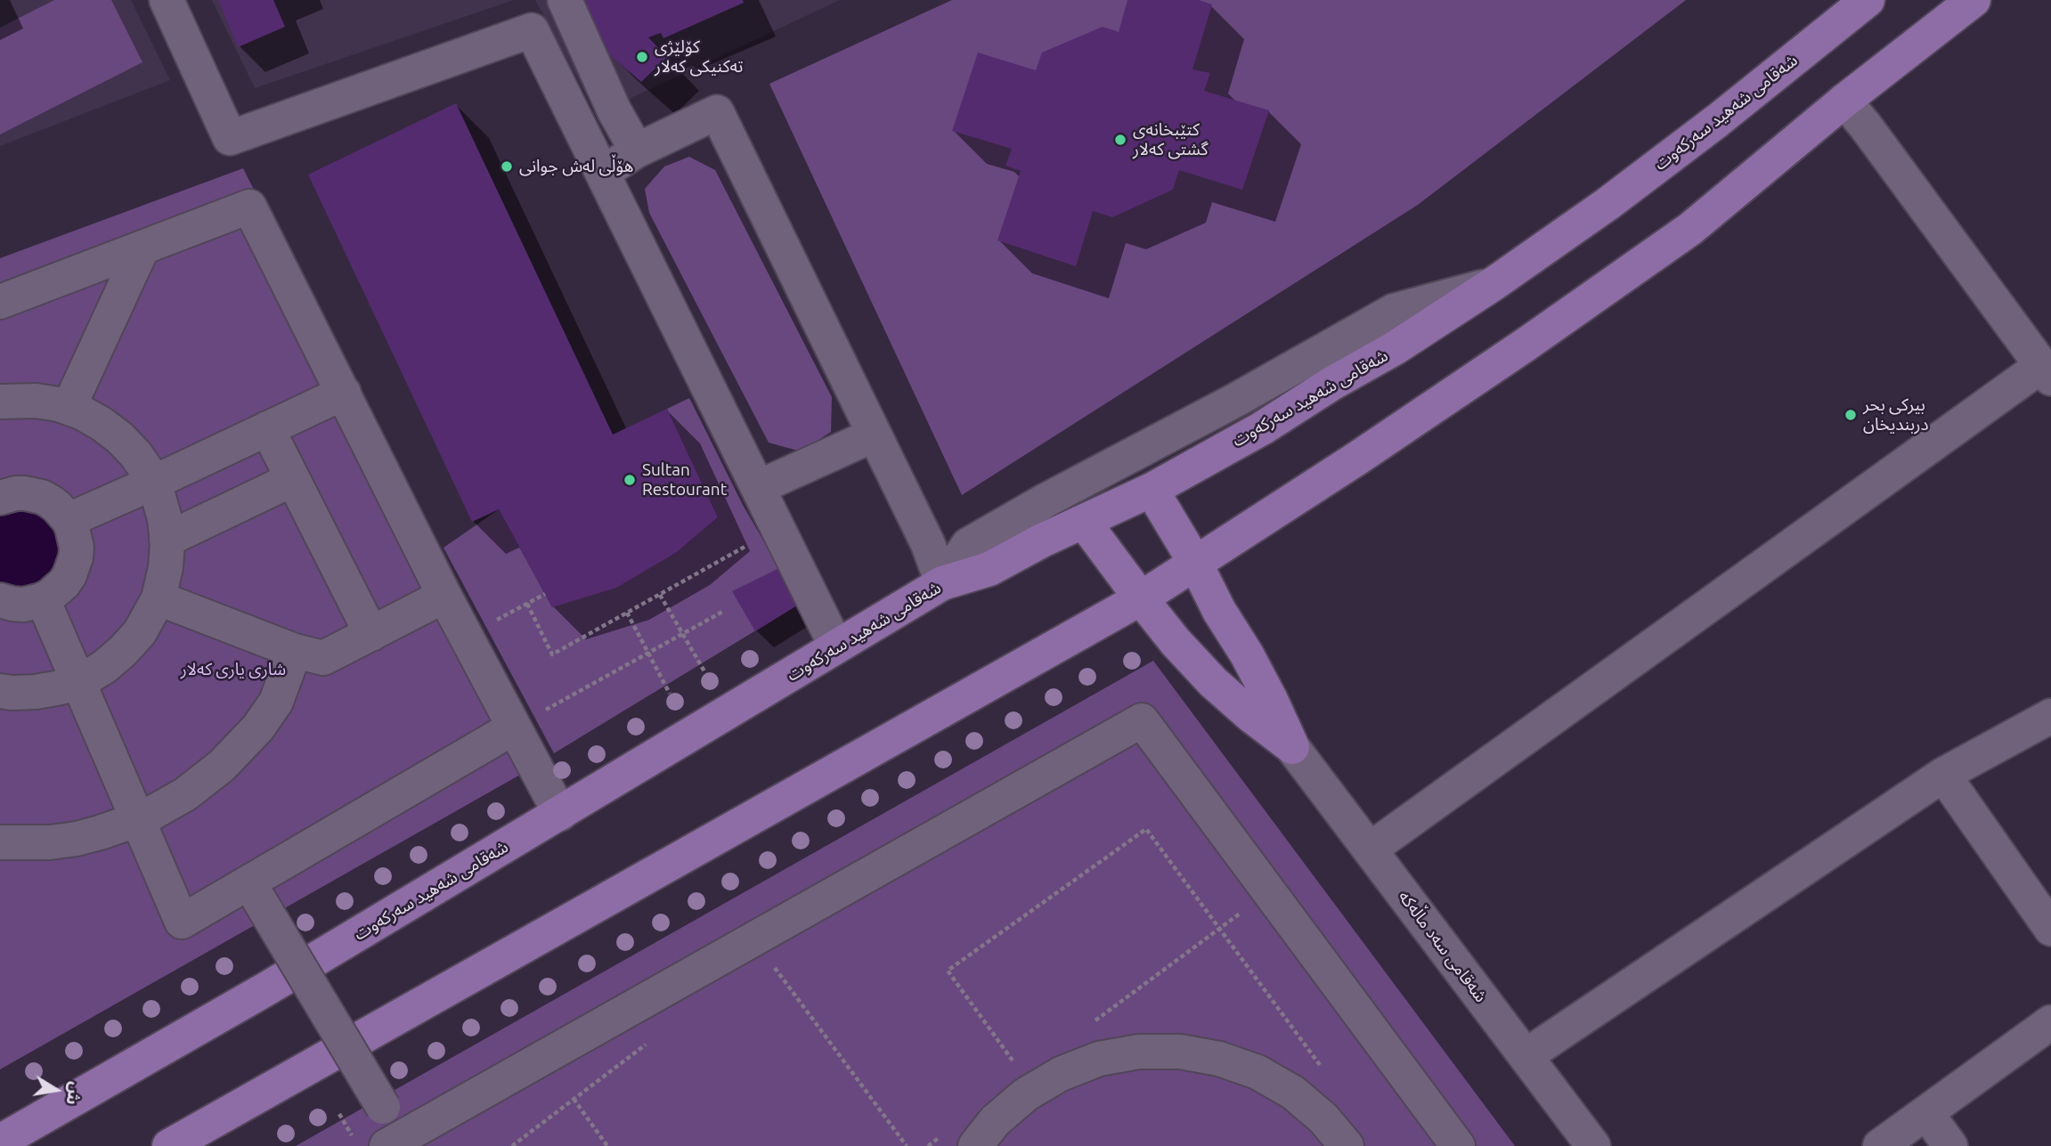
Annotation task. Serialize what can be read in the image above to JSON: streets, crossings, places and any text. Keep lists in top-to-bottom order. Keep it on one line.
{"streets":{"main road":["شەقامی شەهید سەرکەوت"],"street":["شەقامی سەد ماڵەکە"]},"parks":["شاری یاری کەلار"],"places":["کۆلێژی تەکنیکی کەلار","کتێبخانەی گشتی کەلار","هۆڵی لەش جوانی","بيركى بحر دربنديخان","Sultan Restourant"],"north":"right"}
